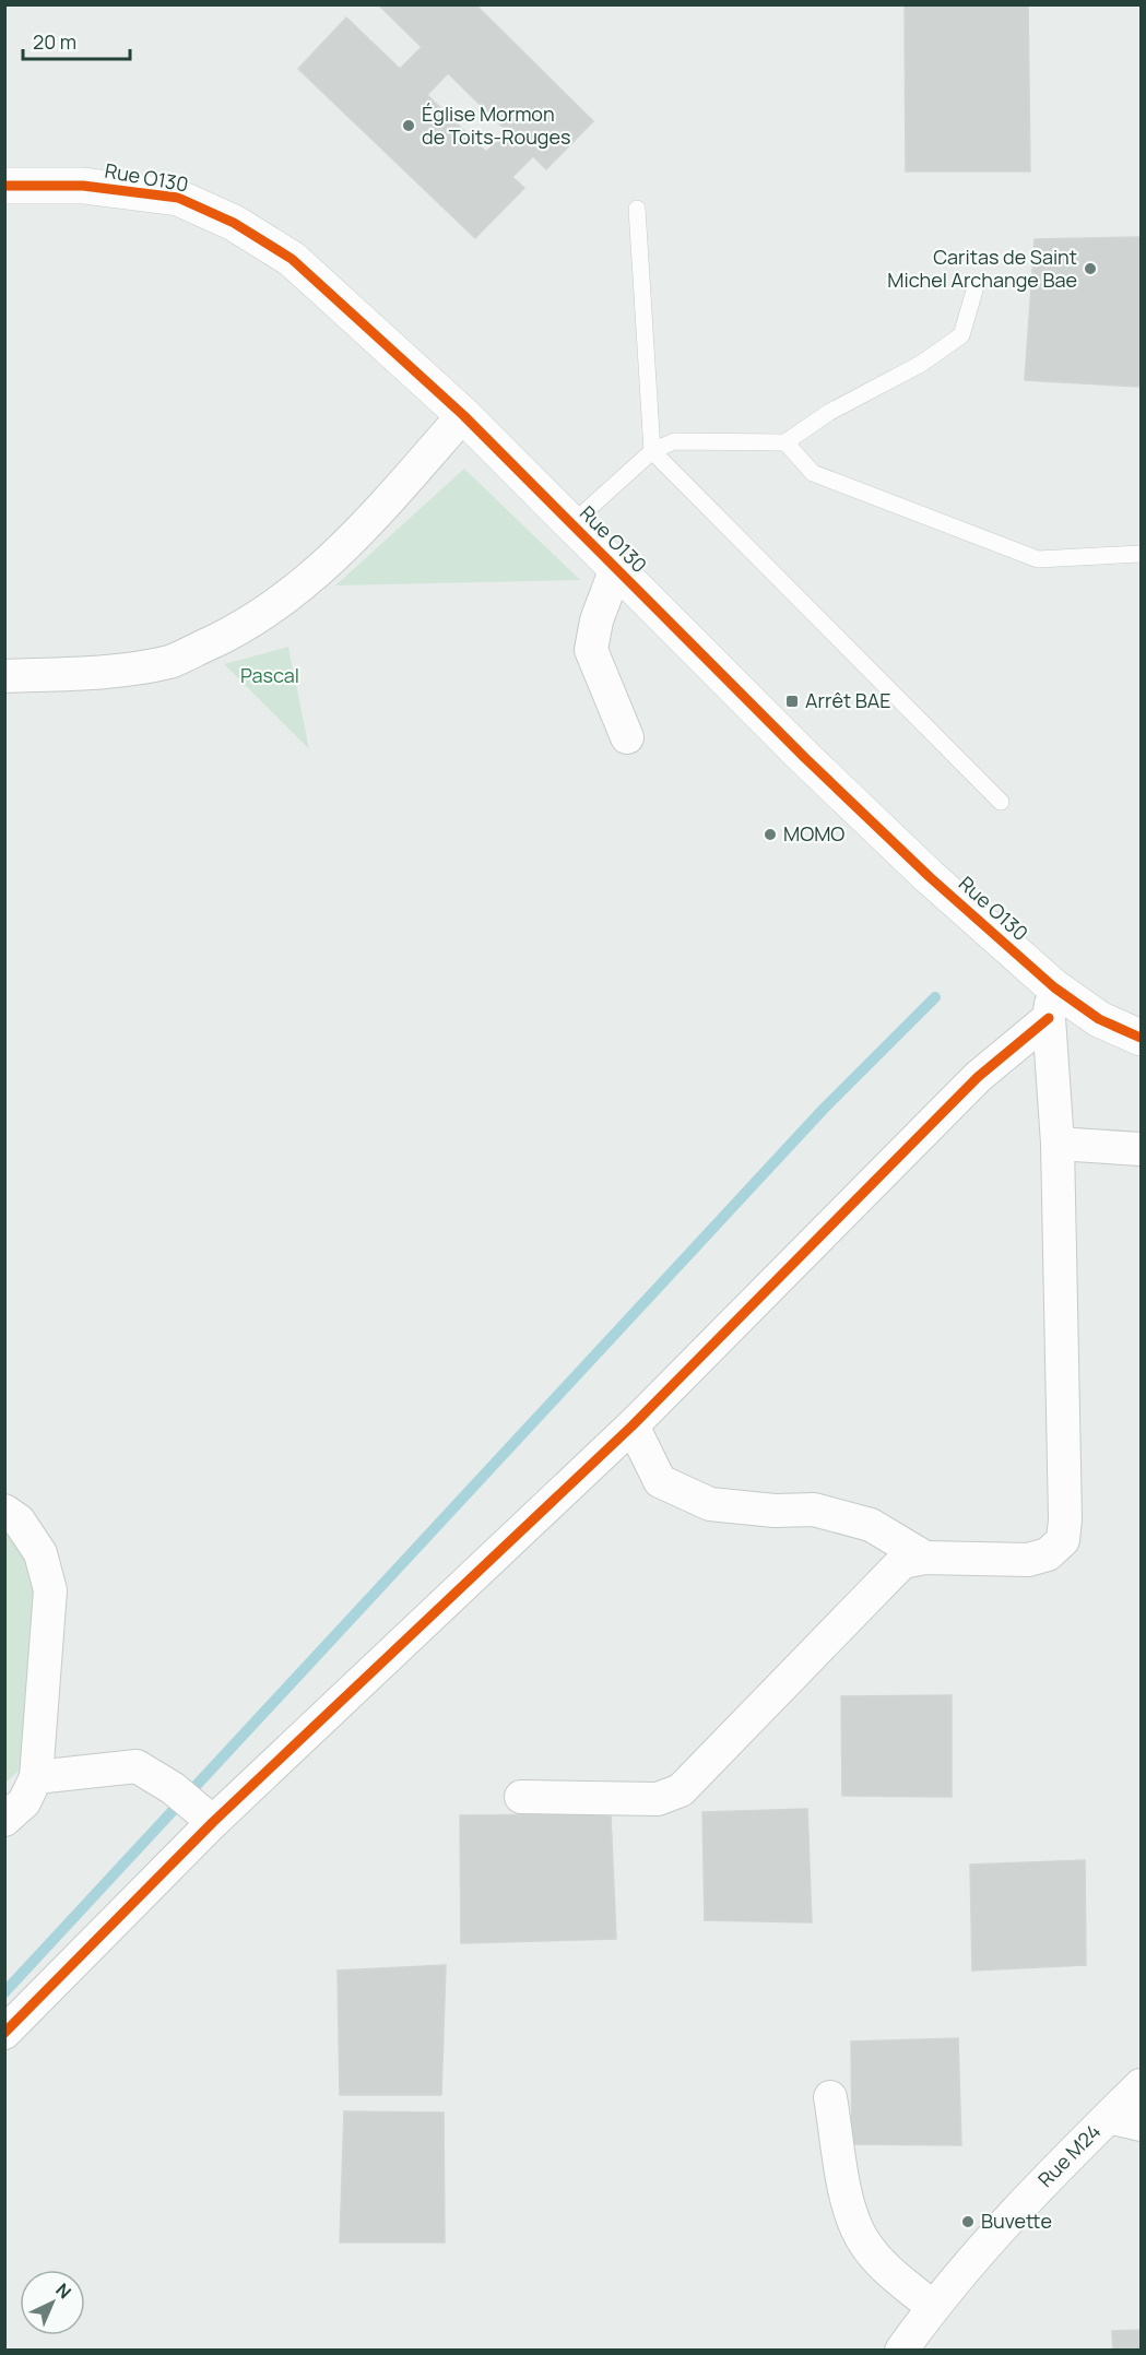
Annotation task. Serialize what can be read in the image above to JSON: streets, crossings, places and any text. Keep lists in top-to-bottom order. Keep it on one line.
{"streets":{"street":["Rue O130","Rue M24"]},"parks":["Pascal"],"places":{"other":["Église Mormon de Toits-Rouges","Caritas de Saint Michel Archange Bae","MOMO","Buvette"],"transit":["Arrêt BAE"]},"scale_bar":"20 m","north":"top right"}
